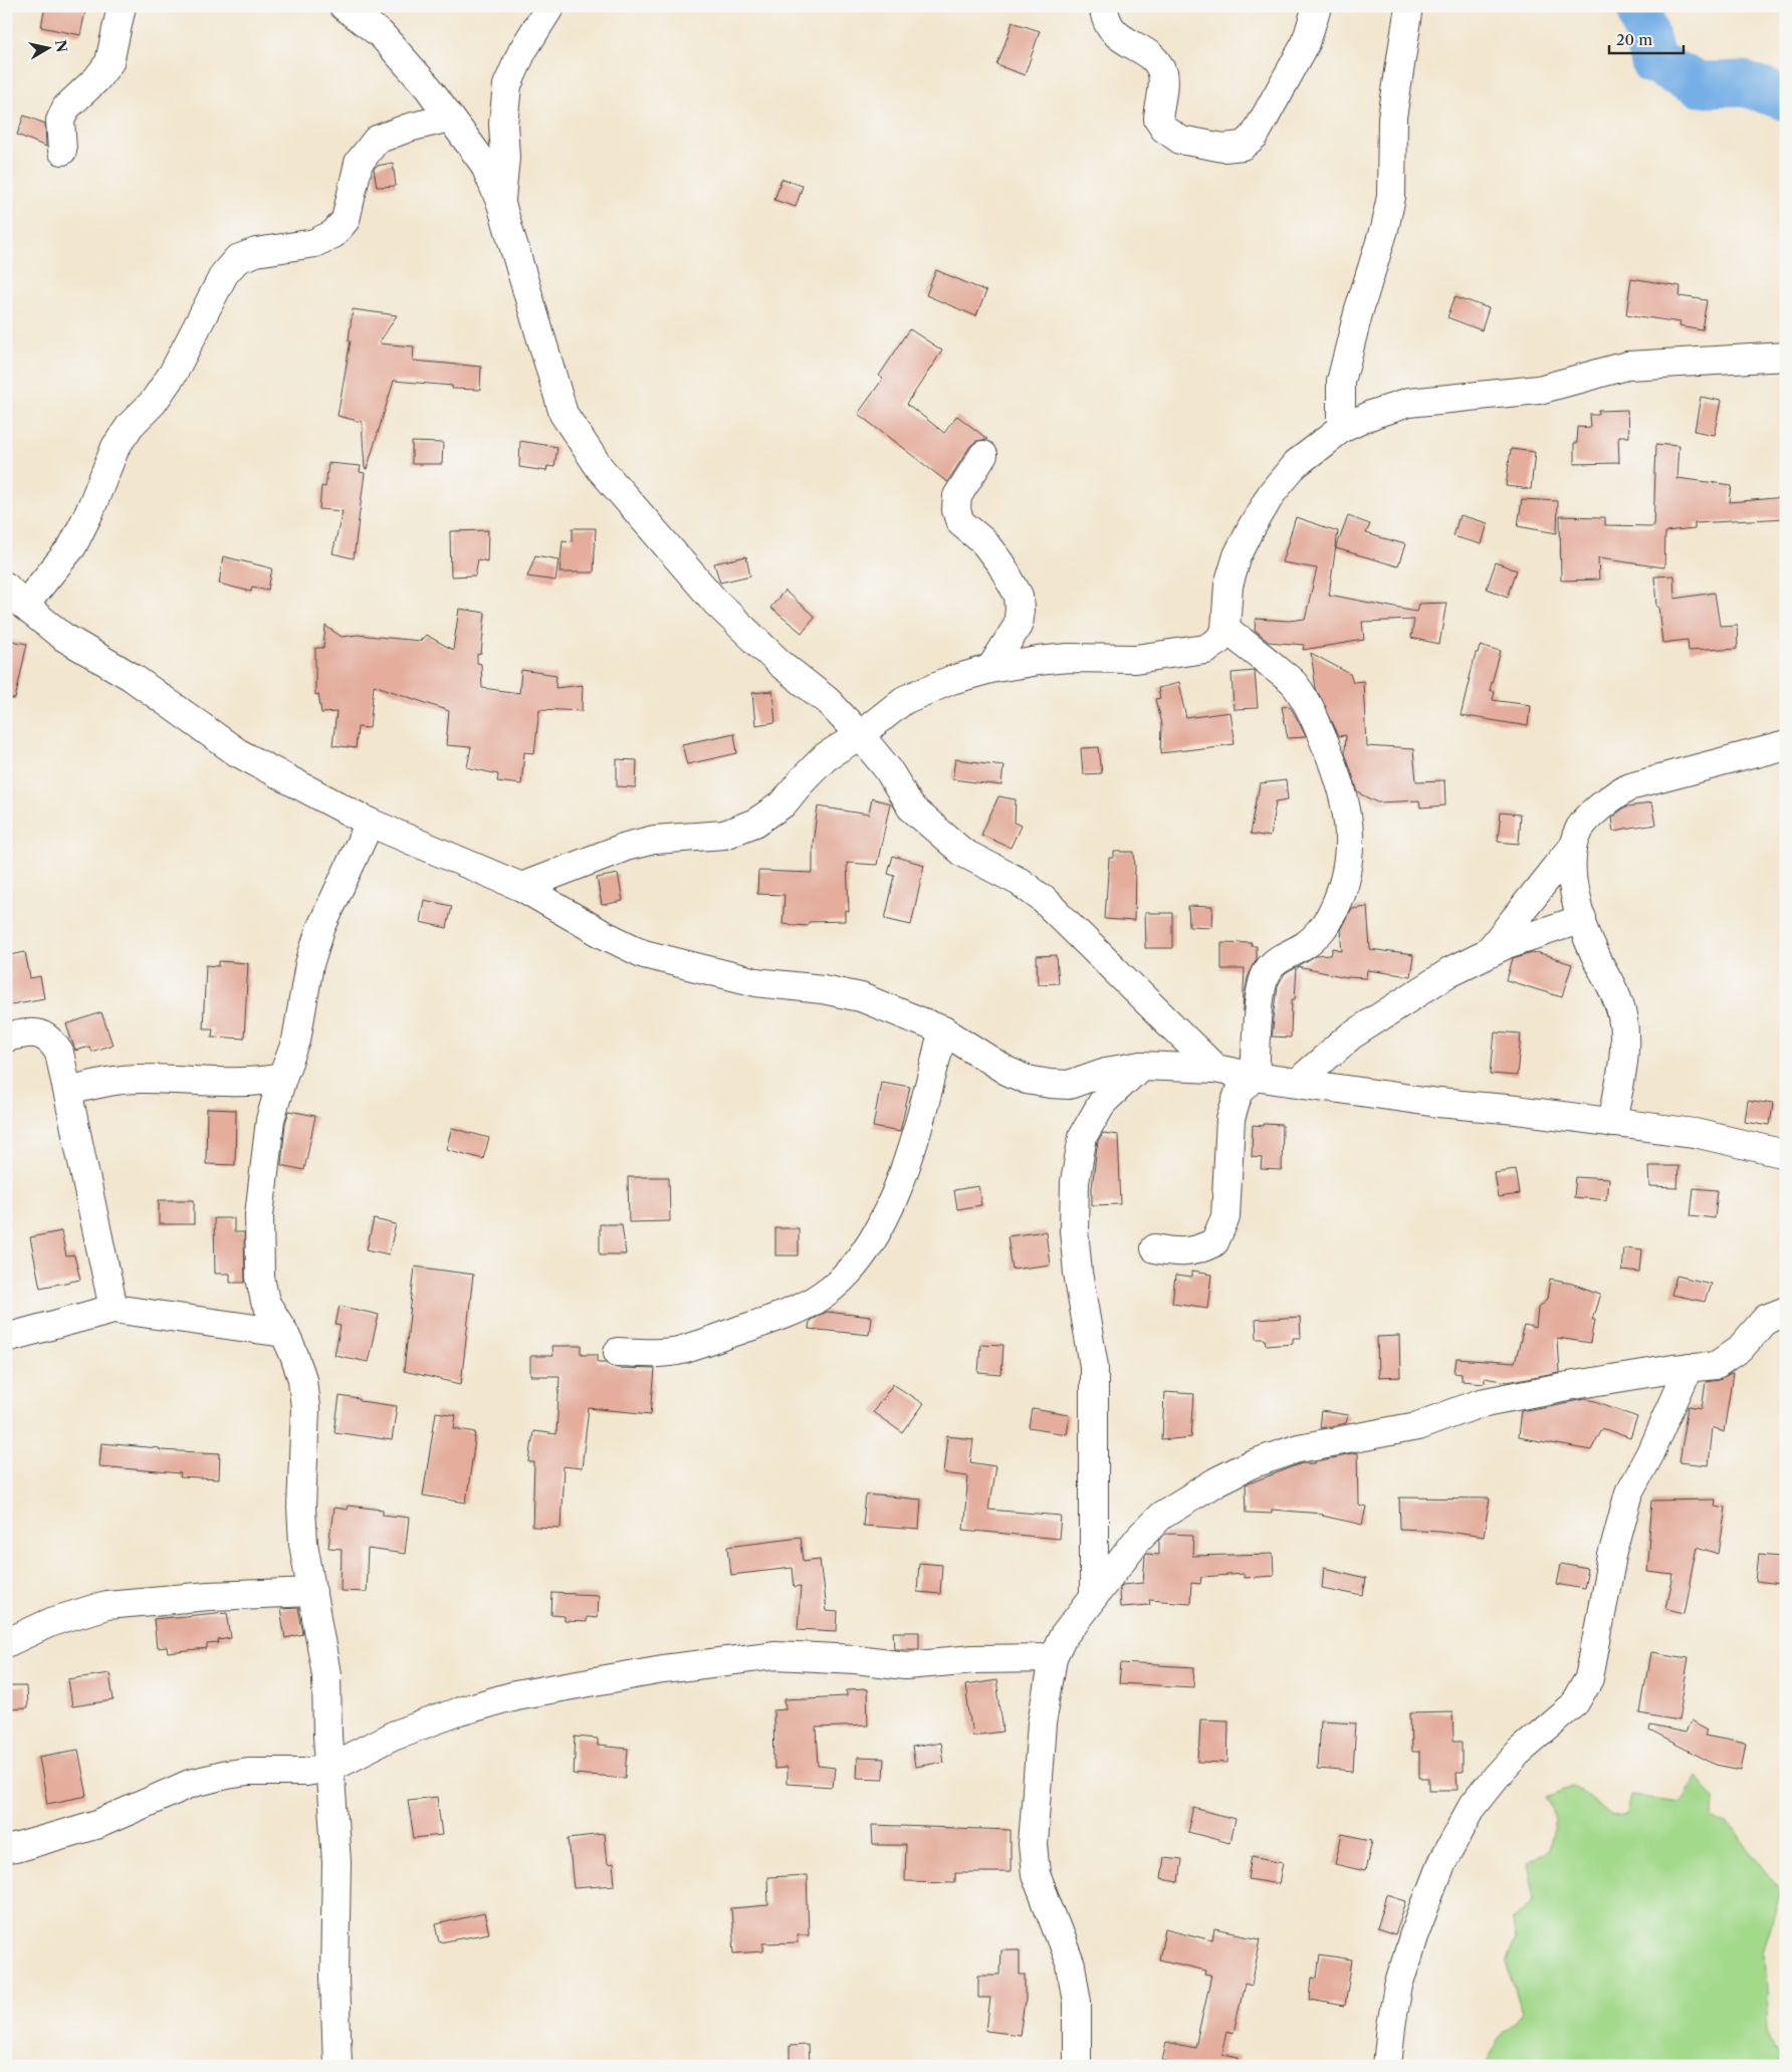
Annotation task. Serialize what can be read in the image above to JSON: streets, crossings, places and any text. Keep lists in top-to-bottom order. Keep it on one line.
{"scale_bar":"20 m","north":"right"}
